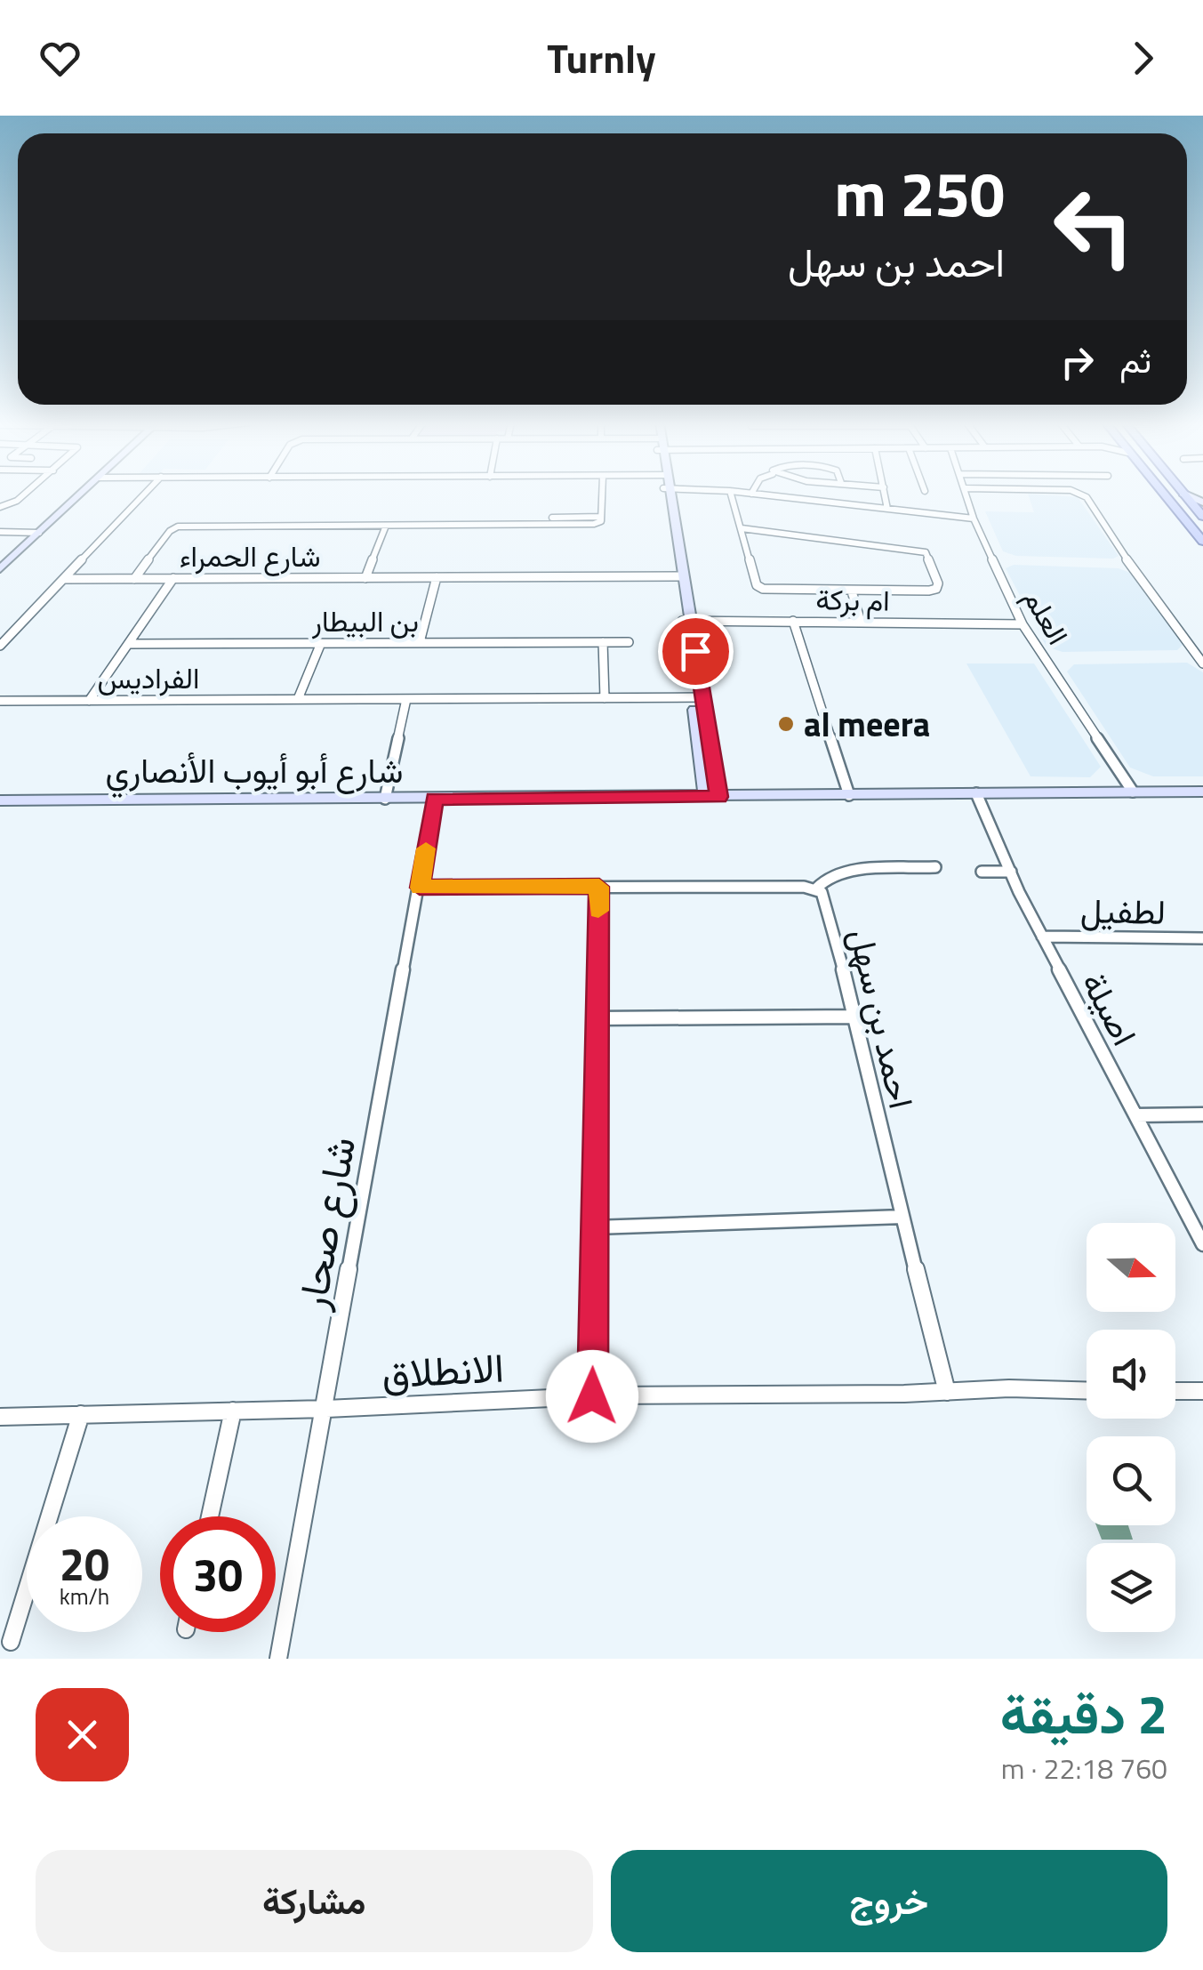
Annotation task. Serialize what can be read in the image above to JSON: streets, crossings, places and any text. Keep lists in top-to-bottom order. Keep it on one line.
{"streets":{"street":["شارع الحمراء","ام بركة","العلم","بن البيطار","الفراديس","شارع أبو أيوب الأنصاري","لطفيل","اصيلة","احمد بن سهل","شارع صحار","الانطلاق"]},"crossings":[["ام بركة","العلم"],["العلم","شارع أبو أيوب الأنصاري"],["شارع أبو أيوب الأنصاري","اصيلة"],["شارع أبو أيوب الأنصاري","شارع صحار"],["لطفيل","اصيلة"],["احمد بن سهل","الانطلاق"],["شارع صحار","الانطلاق"]],"places":["al meera"],"north":"right","page":{"header":"Turnly","turn":["250 m","احمد بن سهل"],"then":"ثم","speed":"20 km/h","limit":"30","heading":["2 دقيقة","760 m · 22:18"],"buttons":["خروج","مشاركة"]}}
